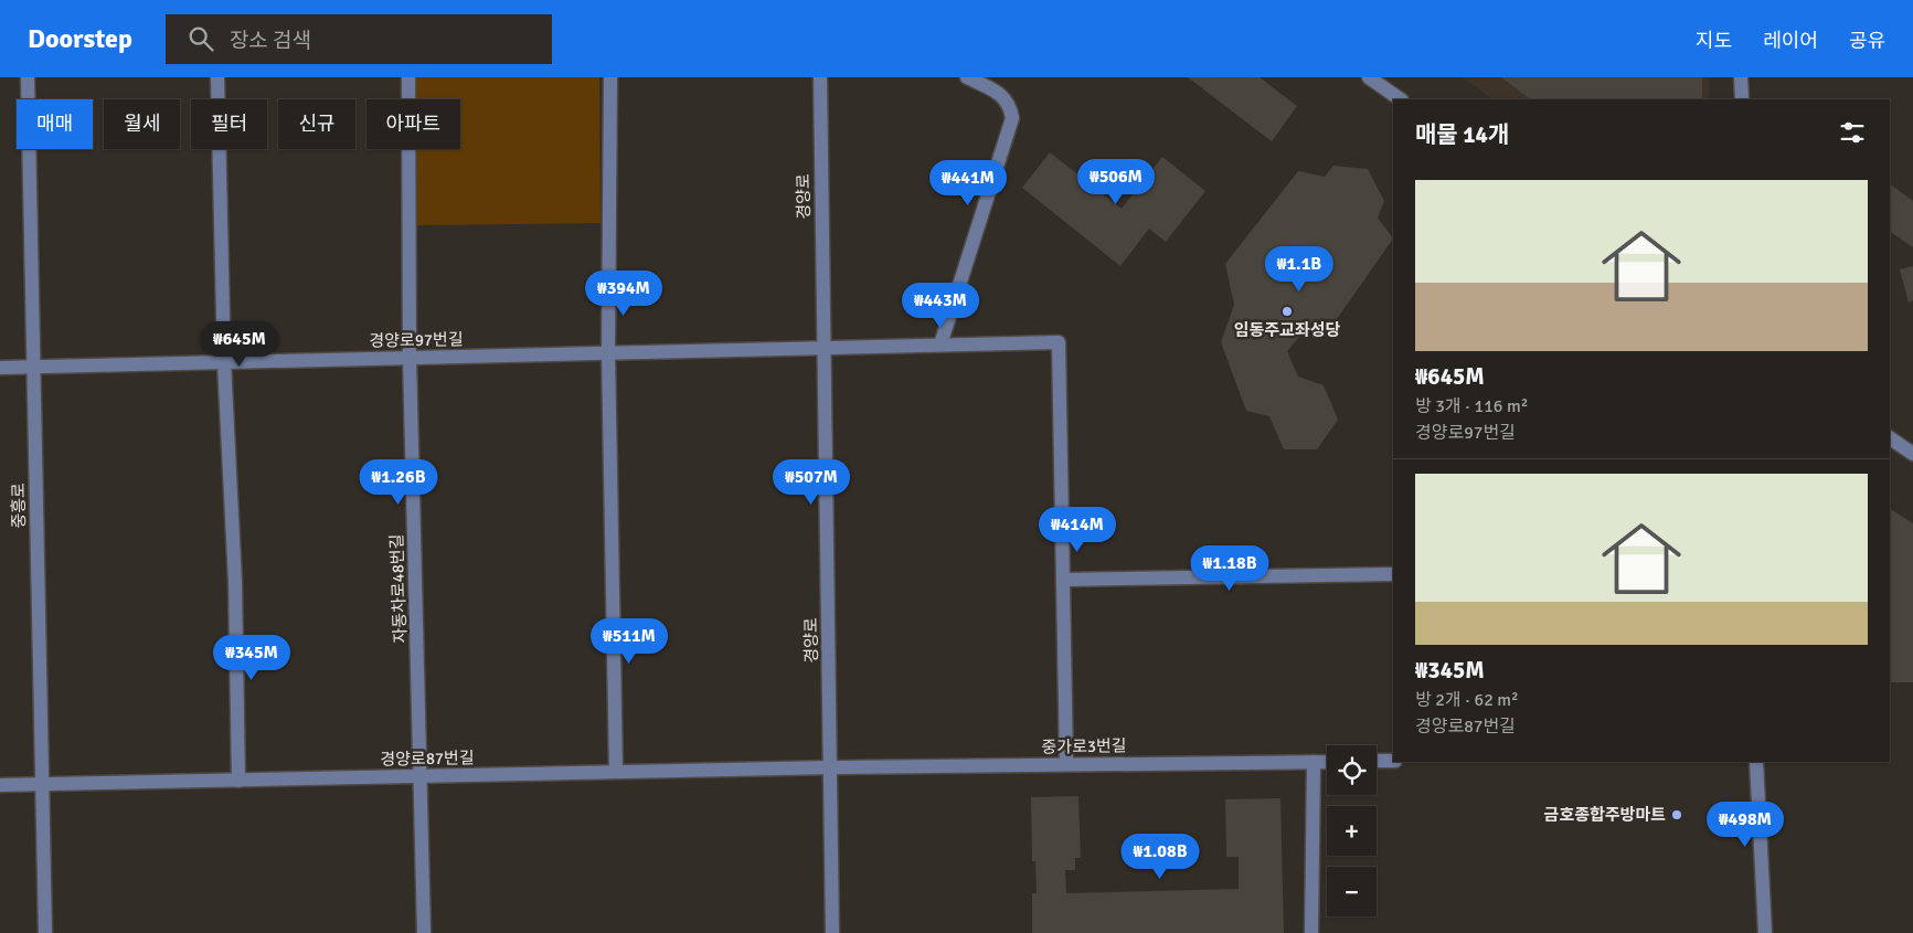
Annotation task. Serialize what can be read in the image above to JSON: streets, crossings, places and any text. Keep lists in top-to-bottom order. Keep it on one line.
{"streets":{"street":["경양로","경양로97번길","중흥로","자동차로48번길","중가로3번길","경양로87번길"]},"crossings":[["경양로","경양로97번길"],["경양로","중가로3번길"],["경양로","경양로87번길"],["경양로97번길","중흥로"],["경양로97번길","자동차로48번길"],["중흥로","경양로87번길"],["자동차로48번길","경양로87번길"],["중가로3번길","경양로87번길"]],"places":["임동주교좌성당","금호종합주방마트"],"page":{"header":"Doorstep","search":"장소 검색","nav":["지도","레이어","공유"],"chip":["매매","월세","필터","신규","아파트"],"heading":"매물 14개","price":["₩506M","₩441M","₩1.1B","₩394M","₩443M","₩645M","₩1.26B","₩507M","₩414M","₩1.18B","₩511M","₩345M","₩498M","₩1.08B"],"list":[{"name":"₩645M","note":"방 3개 · 116 m² · 경양로97번길"},{"name":"₩345M","note":"방 2개 · 62 m² · 경양로87번길"}],"map_buttons":["+","−"]}}
